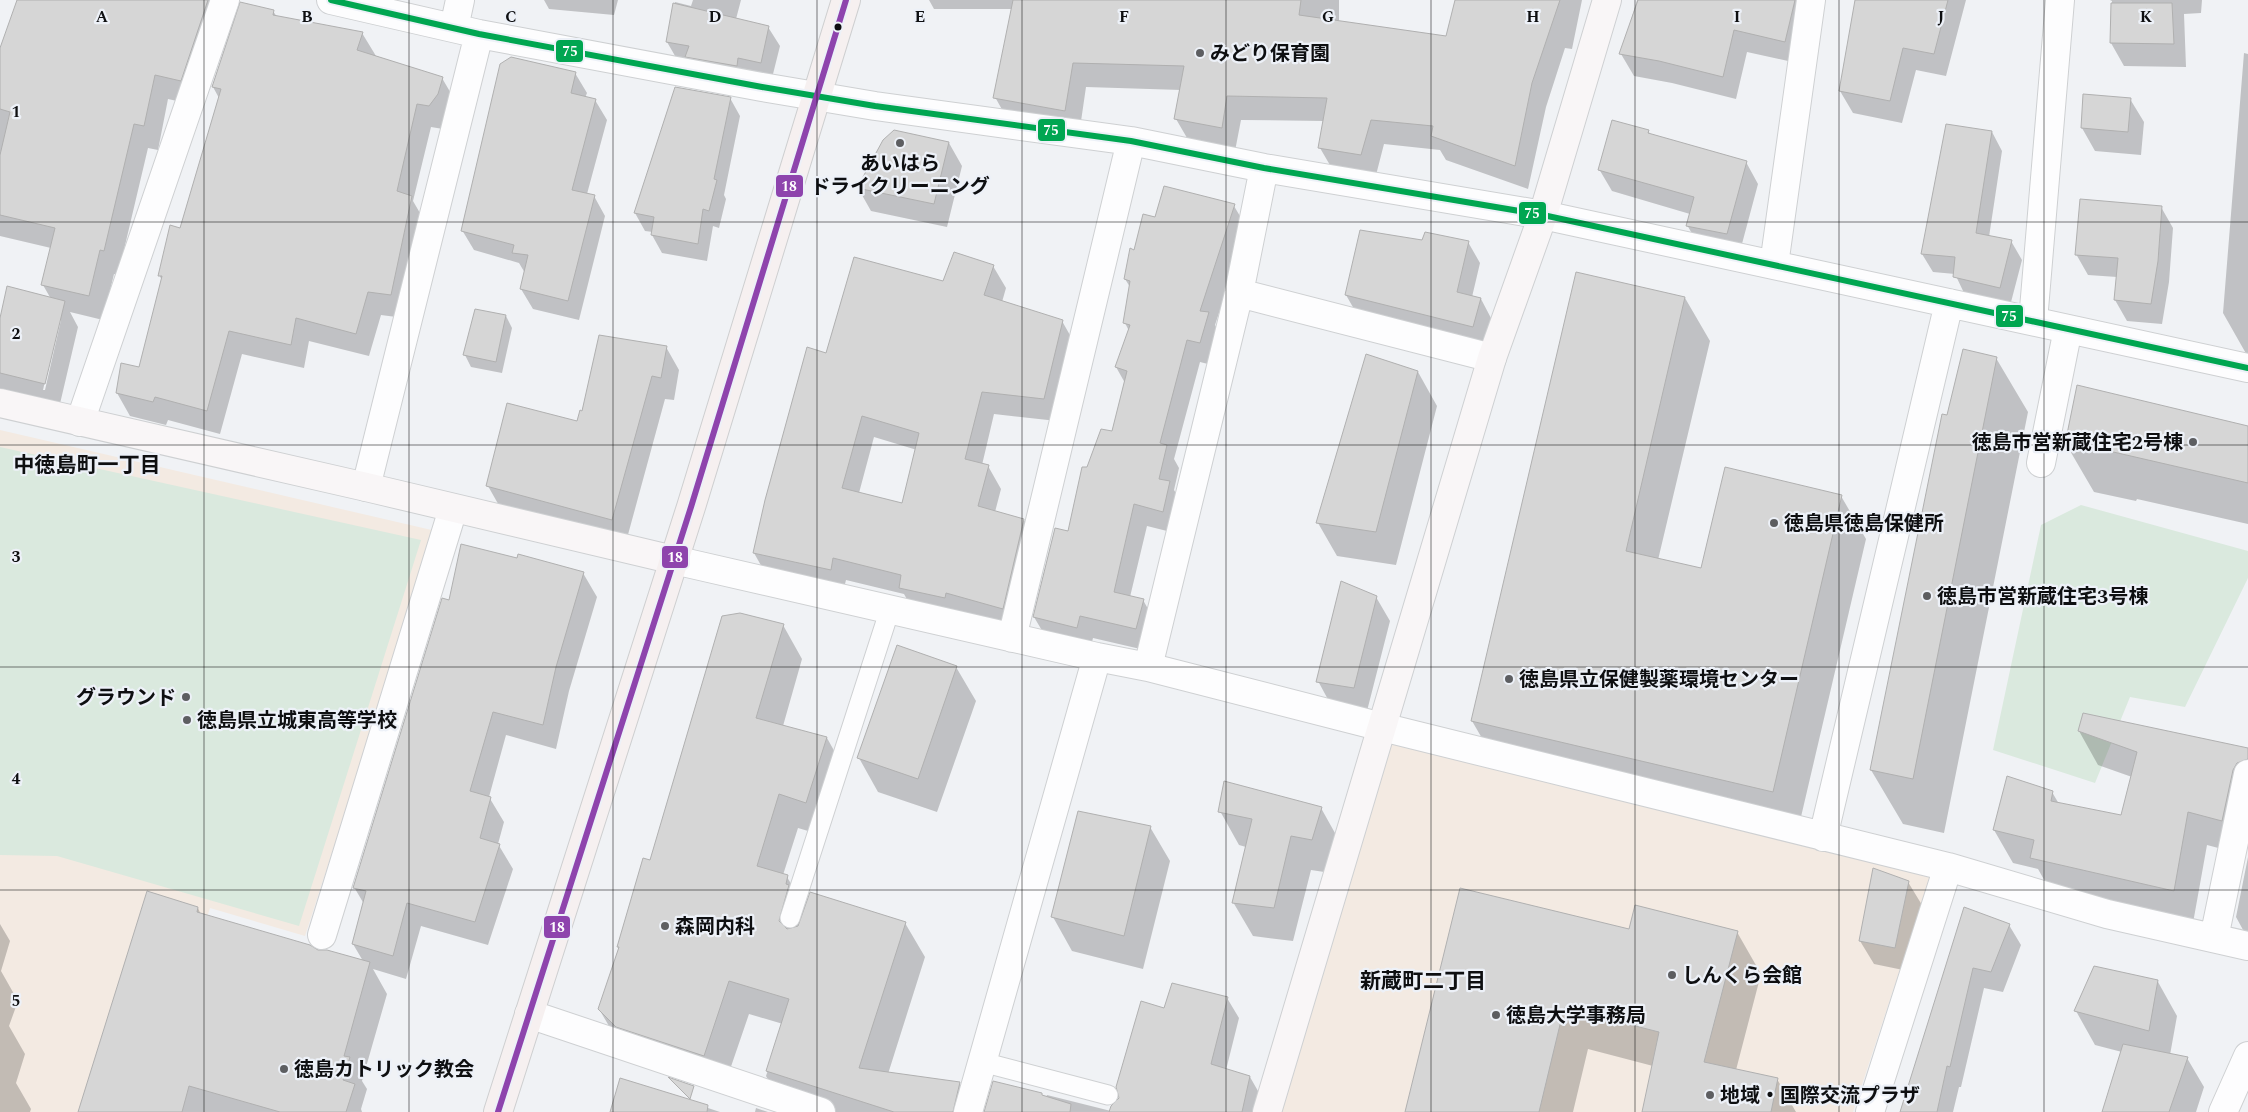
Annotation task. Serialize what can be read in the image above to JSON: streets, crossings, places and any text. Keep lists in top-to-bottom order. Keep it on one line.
{"districts":["中徳島町一丁目","新蔵町二丁目"],"places":["みどり保育園","あいはら ドライクリーニング","徳島市営新蔵住宅2号棟","徳島県徳島保健所","徳島市営新蔵住宅3号棟","徳島県立保健製薬環境センター","グラウンド","徳島県立城東高等学校","森岡内科","しんくら会館","徳島大学事務局","徳島カトリック教会","地域・国際交流プラザ"],"lines":["transit line 75","transit line 18"],"grid":{"columns":["A","B","C","D","E","F","G","H","I","J","K"],"rows":["1","2","3","4","5"]}}
